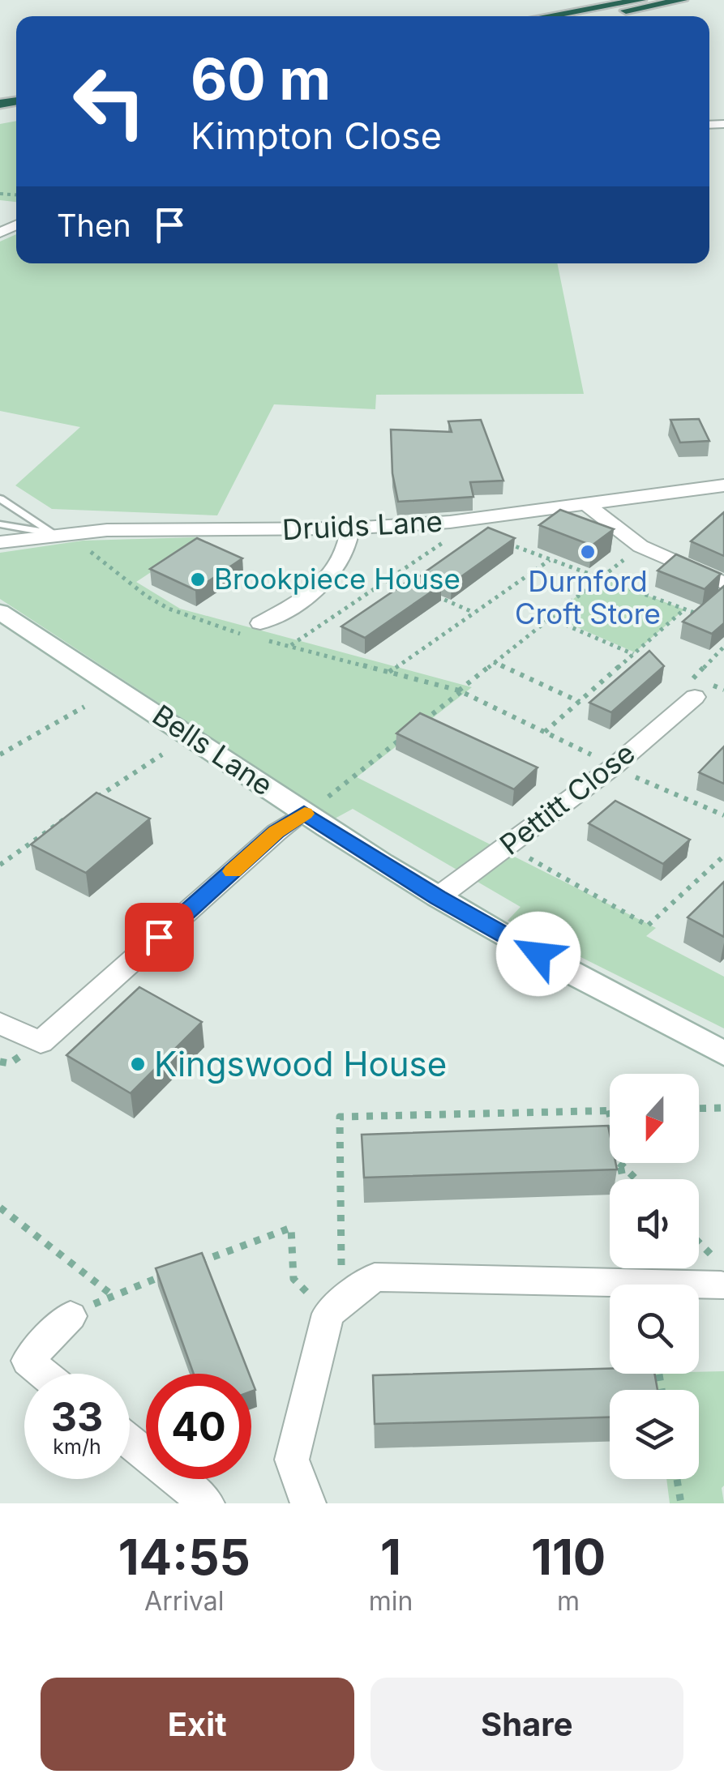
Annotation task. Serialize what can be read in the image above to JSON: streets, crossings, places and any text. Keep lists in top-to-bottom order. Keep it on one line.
{"streets":{"street":["Druids Lane","Bells Lane","Pettitt Close"]},"crossings":[["Bells Lane","Pettitt Close"]],"places":["Durnford Croft Store","Brookpiece House","Kingswood House"],"north":"bottom","page":{"turn":["60 m","Kimpton Close"],"then":"Then","speed":"33 km/h","limit":"40","eta":["14:55","Arrival","1","min","110","m"],"buttons":["Exit","Share"]}}
